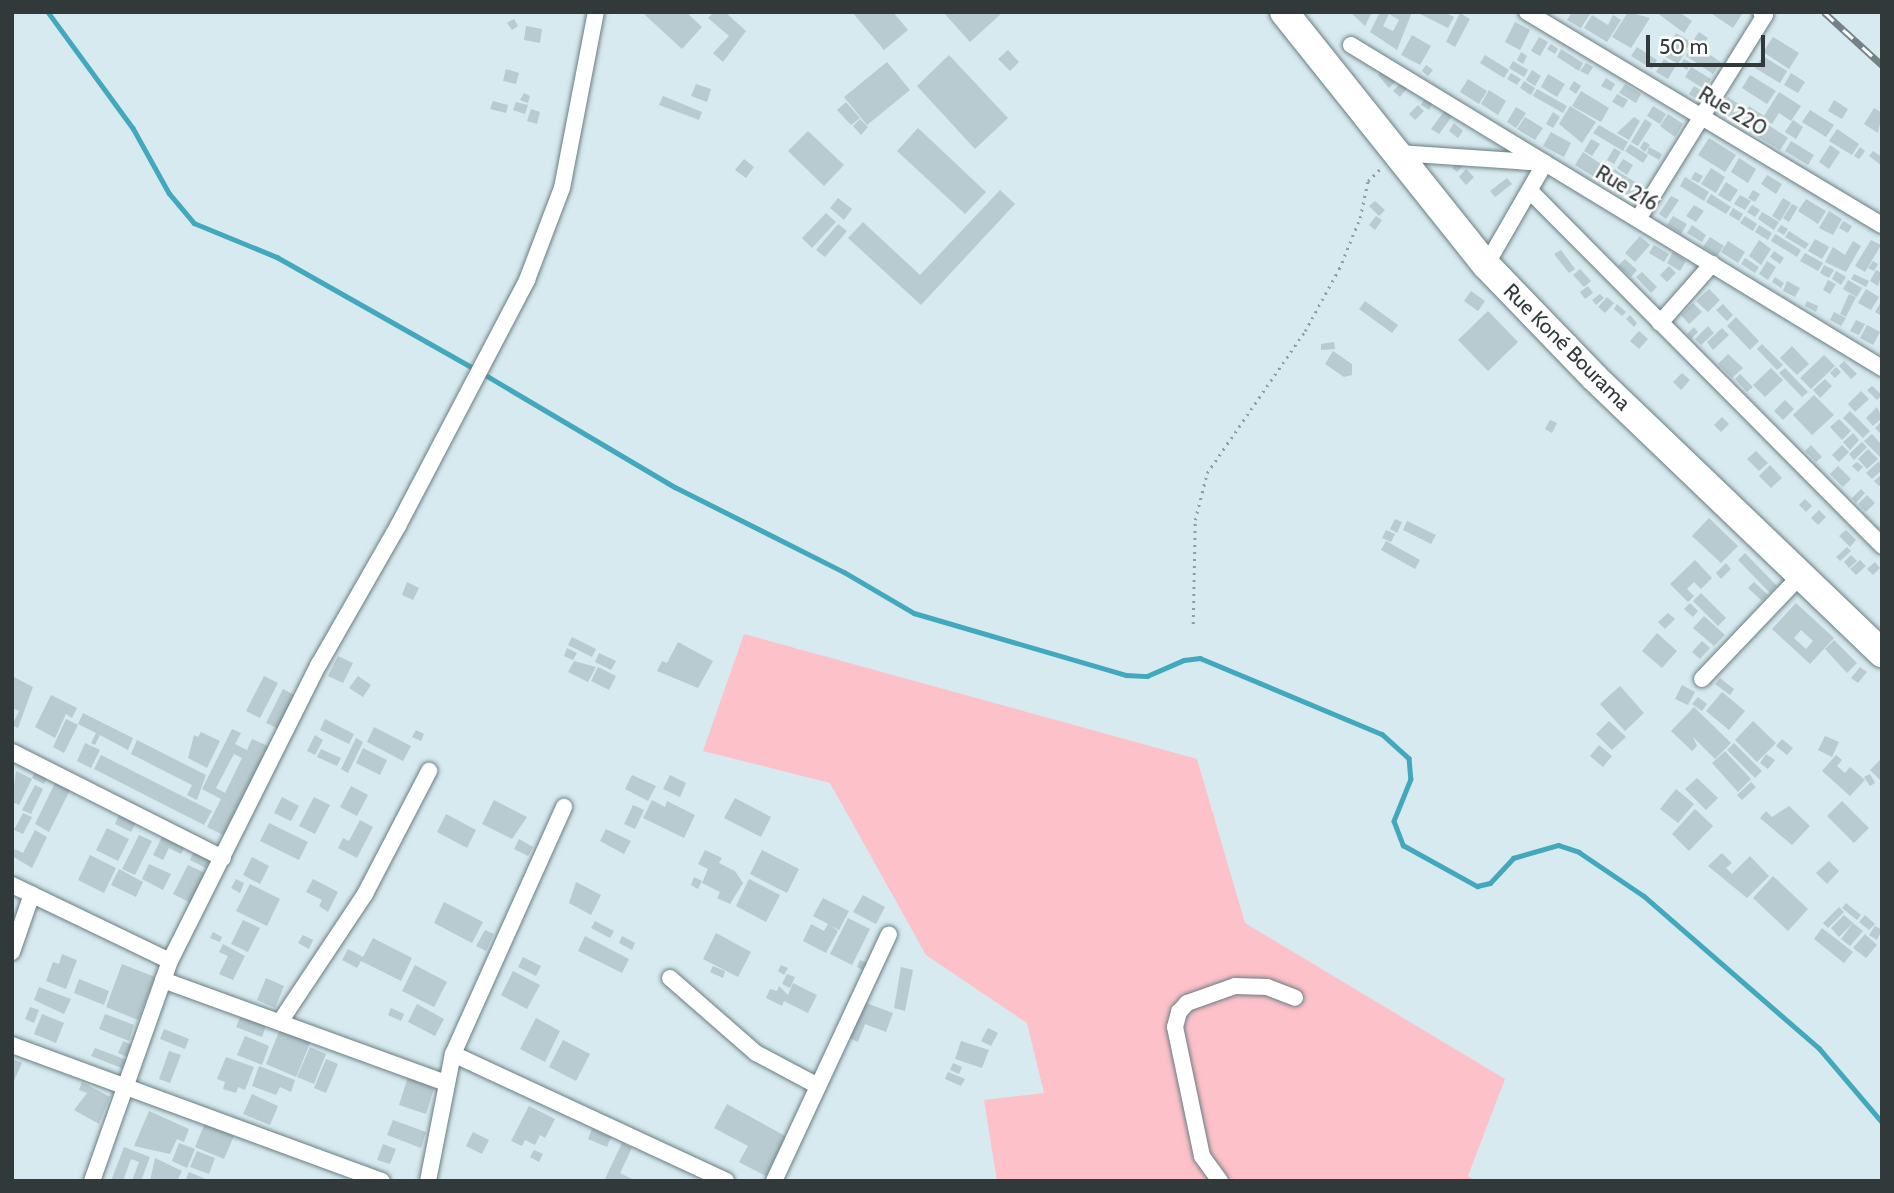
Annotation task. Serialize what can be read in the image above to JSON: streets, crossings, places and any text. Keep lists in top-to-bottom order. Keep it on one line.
{"streets":{"highway":["Rue Koné Bourama"],"street":["Rue 220","Rue 216"]},"scale_bar":"50 m"}
